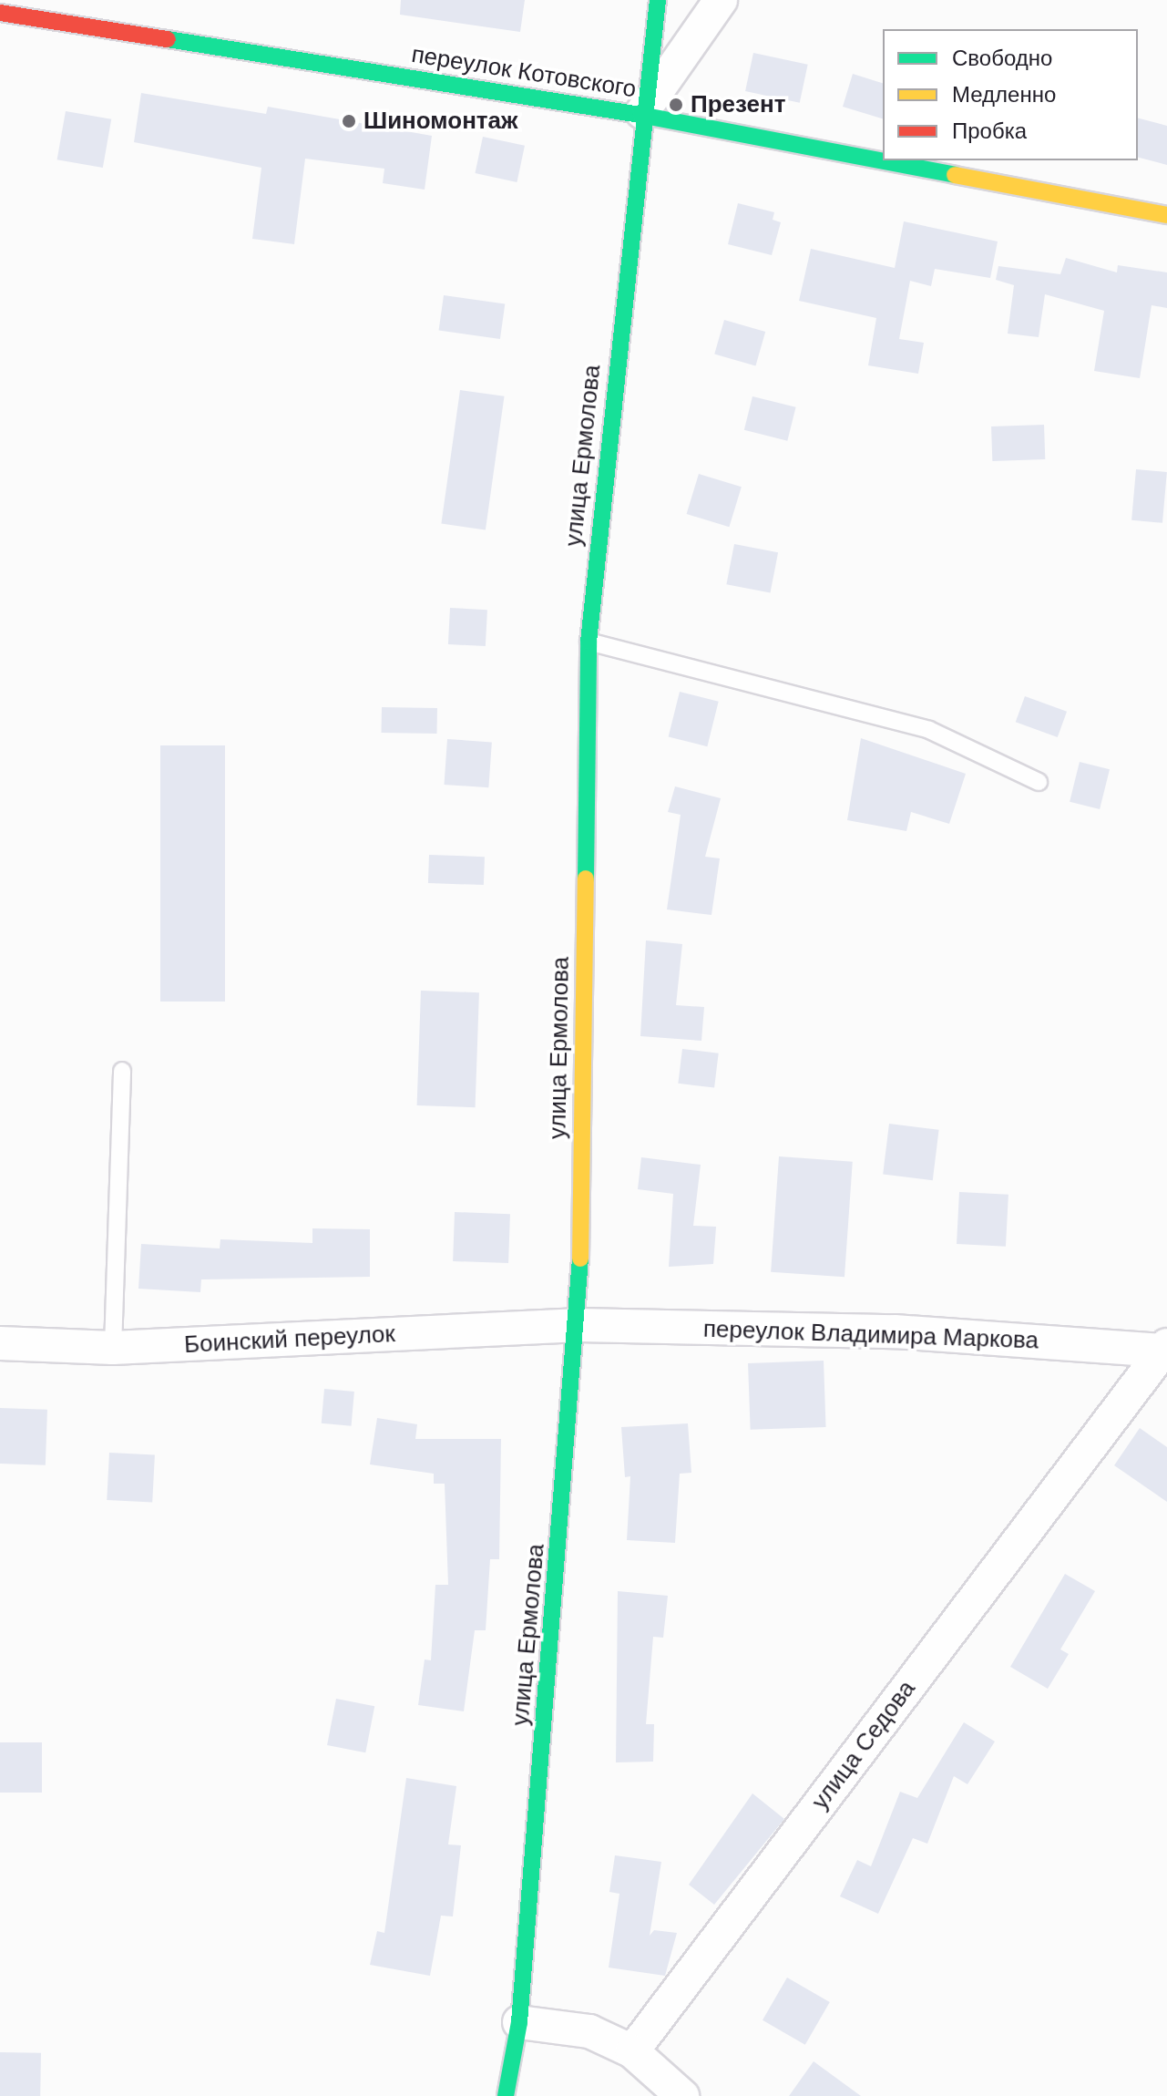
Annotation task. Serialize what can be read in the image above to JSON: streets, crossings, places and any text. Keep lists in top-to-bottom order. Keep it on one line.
{"streets":{"street":["переулок Котовского","улица Ермолова","переулок Владимира Маркова","Боинский переулок","улица Седова"]},"crossings":[["переулок Котовского","улица Ермолова"],["улица Ермолова","переулок Владимира Маркова"],["улица Ермолова","Боинский переулок"],["переулок Владимира Маркова","Боинский переулок"],["переулок Владимира Маркова","улица Седова"]],"places":["Презент","Шиномонтаж"],"legend":["Свободно","Медленно","Пробка"]}
